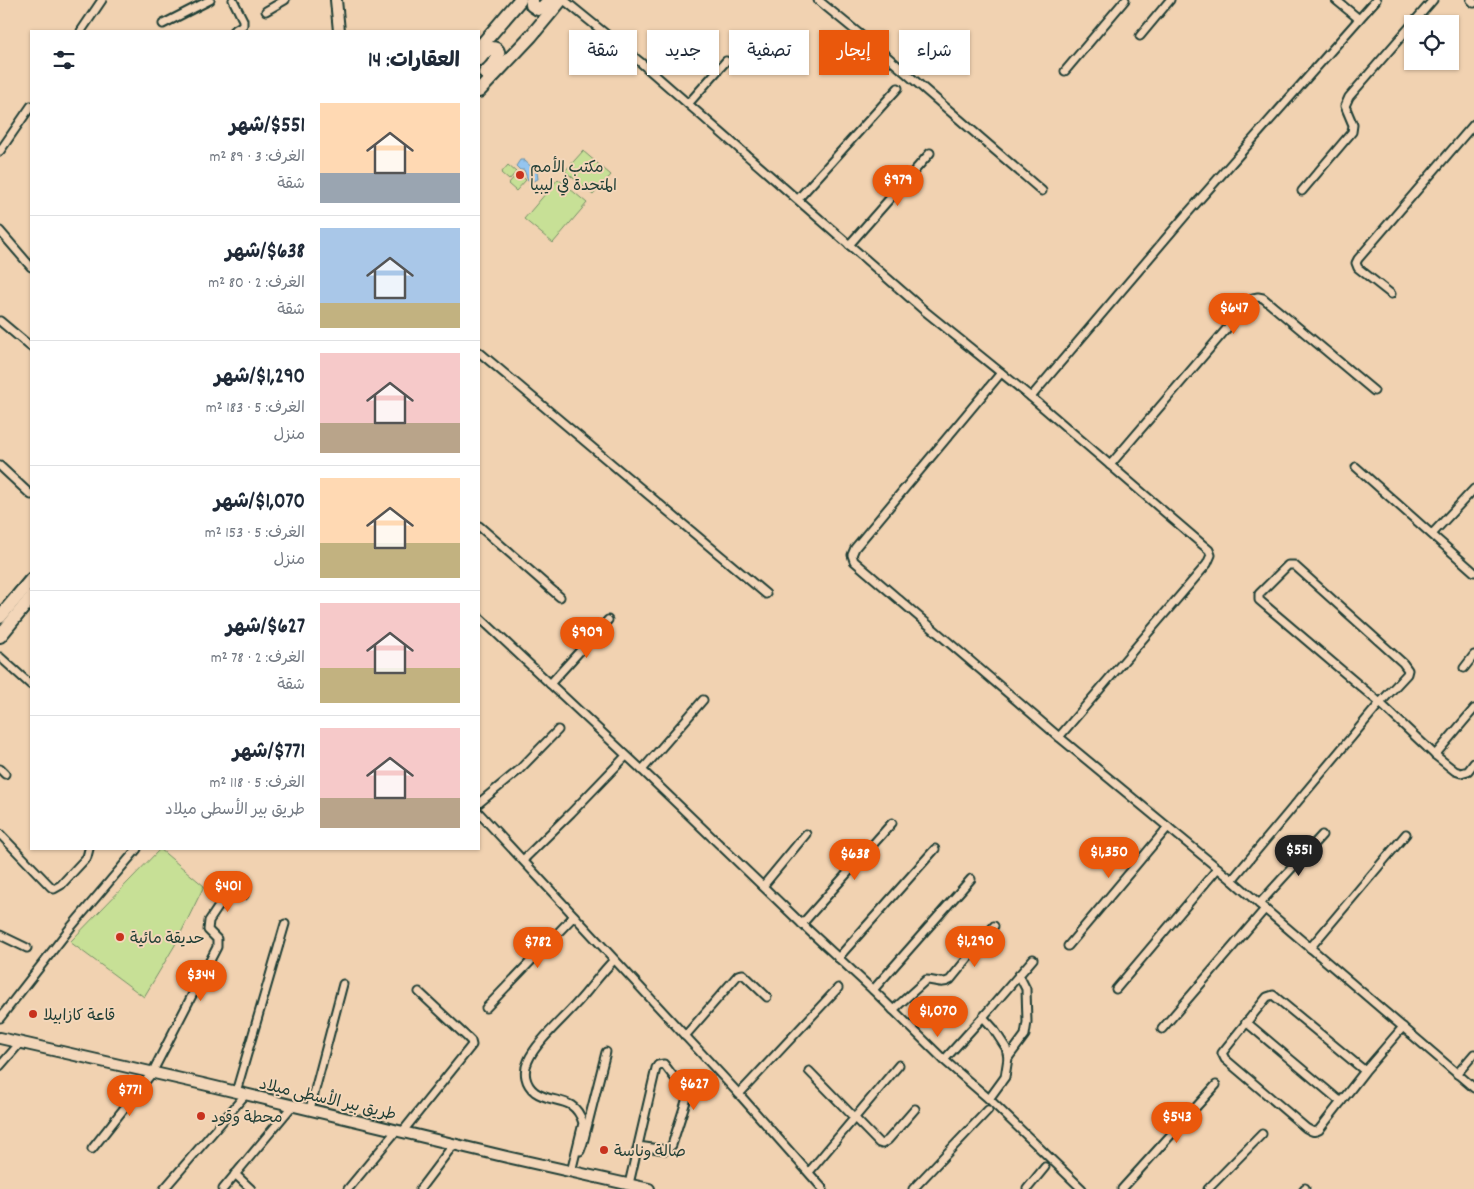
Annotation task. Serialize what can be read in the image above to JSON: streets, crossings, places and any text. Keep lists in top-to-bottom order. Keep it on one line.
{"streets":{"main road":["طريق بير الأسطى ميلاد"]},"places":["مكتب الأمم المتحدة في ليبيا","حديقة مائية","قاعة كازابيلا","محطة وقود","صالة وناسة"],"page":{"chip":["شراء","إيجار","تصفية","جديد","شقة"],"heading":"العقارات: 14","list":[{"name":"$551/شهر","note":"الغرف: 3 · 89 m² · شقة"},{"name":"$638/شهر","note":"الغرف: 2 · 80 m² · شقة"},{"name":"$1,290/شهر","note":"الغرف: 5 · 183 m² · منزل"},{"name":"$1,070/شهر","note":"الغرف: 5 · 153 m² · منزل"},{"name":"$627/شهر","note":"الغرف: 2 · 78 m² · شقة"},{"name":"$771/شهر","note":"الغرف: 5 · 118 m² · طريق بير الأسطى ميلاد"}],"price":["$979","$647","$909","$551","$1,350","$638","$401","$1,290","$782","$344","$1,070","$627","$771","$543"]}}
